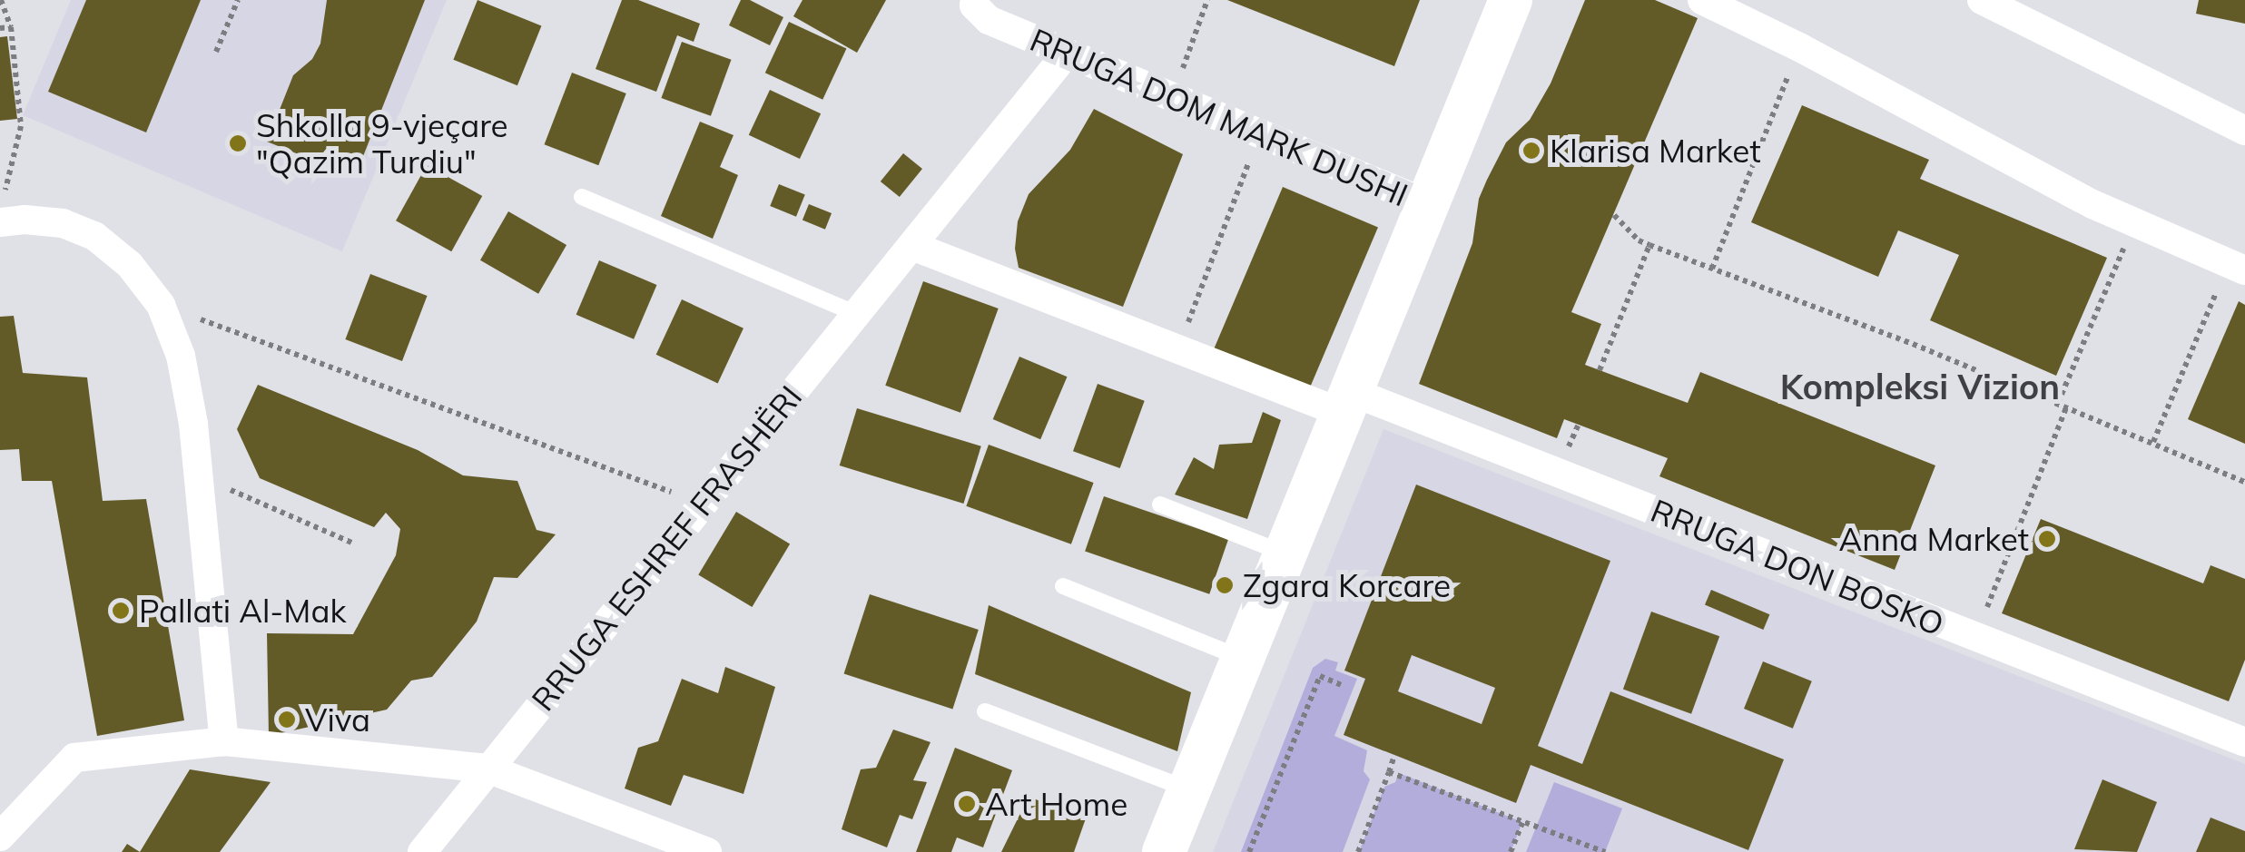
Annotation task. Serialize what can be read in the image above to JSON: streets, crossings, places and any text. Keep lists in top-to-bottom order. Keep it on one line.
{"streets":{"street":["RRUGA DOM MARK DUSHI","RRUGA ESHREF FRASHËRI","RRUGA DON BOSKO"]},"crossings":[["RRUGA DOM MARK DUSHI","RRUGA ESHREF FRASHËRI"]],"districts":["Kompleksi Vizion"],"places":["Shkolla 9-vjeçare \"Qazim Turdiu\"","Klarisa Market","Anna Market","Zgara Korcare","Pallati Al-Mak","Viva","Art Home"]}
